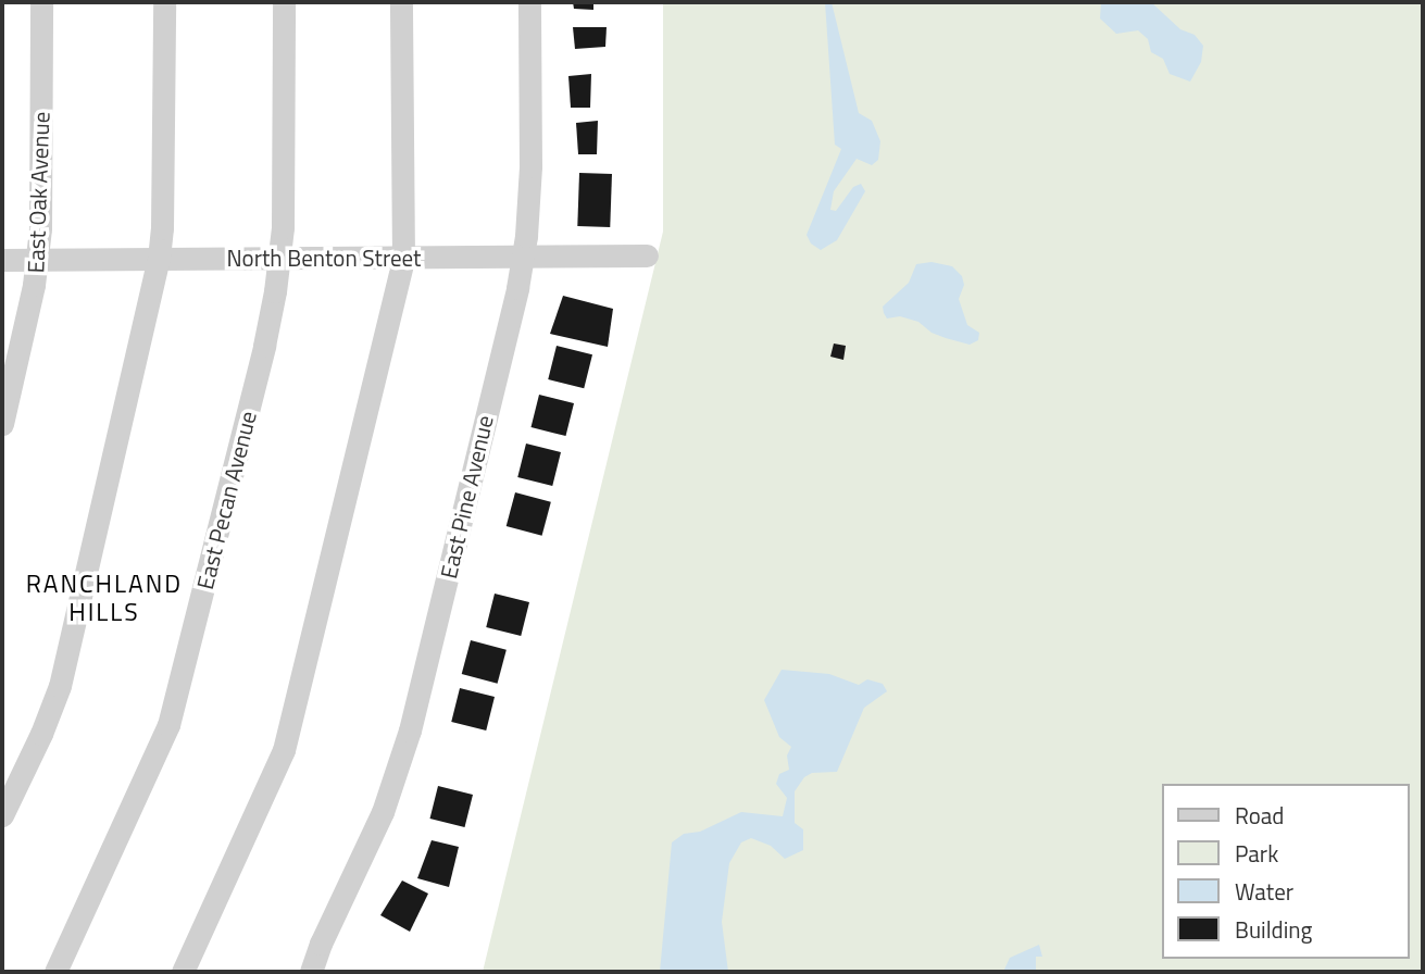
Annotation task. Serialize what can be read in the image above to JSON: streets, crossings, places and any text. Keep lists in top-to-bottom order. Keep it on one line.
{"streets":{"street":["East Oak Avenue","North Benton Street","East Pine Avenue","East Pecan Avenue"]},"crossings":[["East Oak Avenue","North Benton Street"],["North Benton Street","East Pine Avenue"],["North Benton Street","East Pecan Avenue"]],"districts":["RANCHLAND HILLS"],"legend":["Road","Park","Water","Building"]}
